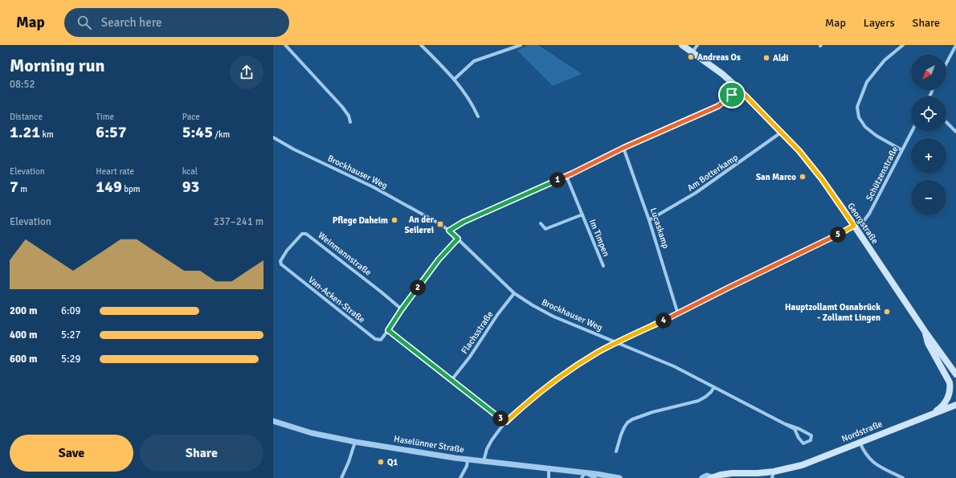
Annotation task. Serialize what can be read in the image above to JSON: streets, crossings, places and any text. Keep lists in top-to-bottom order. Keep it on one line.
{"streets":{"main road":["Georgstraße","Nordstraße"],"street":["Brockhauser Weg","Am Botterkamp","Schützenstraße","Lucaskamp","Im Timpen","Weinmannstraße","Van-Acken-Straße","Flachsstraße","Haselünner Straße"]},"crossings":[["Brockhauser Weg","Schützenstraße"],["Brockhauser Weg","Flachsstraße"],["Am Botterkamp","Georgstraße"],["Am Botterkamp","Lucaskamp"],["Schützenstraße","Georgstraße"],["Schützenstraße","Lucaskamp"],["Schützenstraße","Haselünner Straße"],["Weinmannstraße","Van-Acken-Straße"]],"places":{"other":["Andreas Os","Aldi","San Marco","Pflege Daheim","Hauptzollamt Osnabrück - Zollamt Lingen","Q1"],"transit":["An der Seilerei"]},"north":"bottom left","page":{"header":"Map","search":"Search here","nav":["Map","Layers","Share"],"heading":["Morning run","08:52"],"map_buttons":["+","−"],"stats":[["Distance","1.21 km"],["Time","6:57"],["Pace","5:45 /km"],["Elevation","7 m"],["Heart rate","149 bpm"],["kcal","93"]],"pins":["1","5","2","4","3"],"chart":["Elevation","237–241 m"],"list":[{"name":"200 m","note":"6:09"},{"name":"400 m","note":"5:27"},{"name":"600 m","note":"5:29"}],"buttons":["Save","Share"]}}
